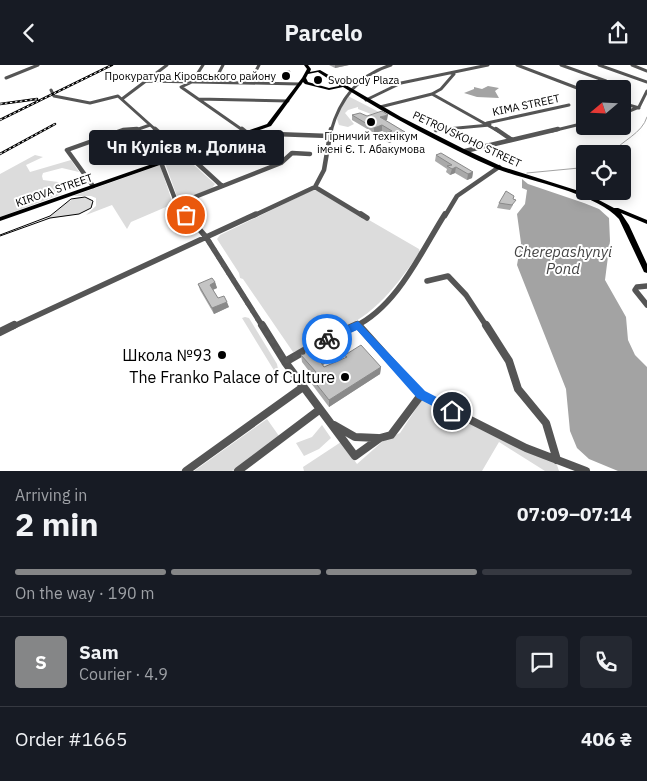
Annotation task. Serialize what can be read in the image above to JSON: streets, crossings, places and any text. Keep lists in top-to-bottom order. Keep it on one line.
{"streets":{"main road":["PETROVSKOHO STREET","KIROVA STREET"],"street":["KIMA STREET"]},"water":["Cherepashynyi Pond"],"places":["Прокуратура Кіровського району","Svobody Plaza","Гірничий технікум імені Є. Т. Абакумова","Чп Кулієв м. Долина","Школа №93","The Franko Palace of Culture"],"north":"left","page":{"header":"Parcelo","bubble":"Чп Кулієв м. Долина","heading":["2 min","Arriving in","07:09–07:14"],"panel":["Sam","Courier · 4.9","Order #1665","406 ₴"],"bar":"On the way · 190 m","round":"S"}}
